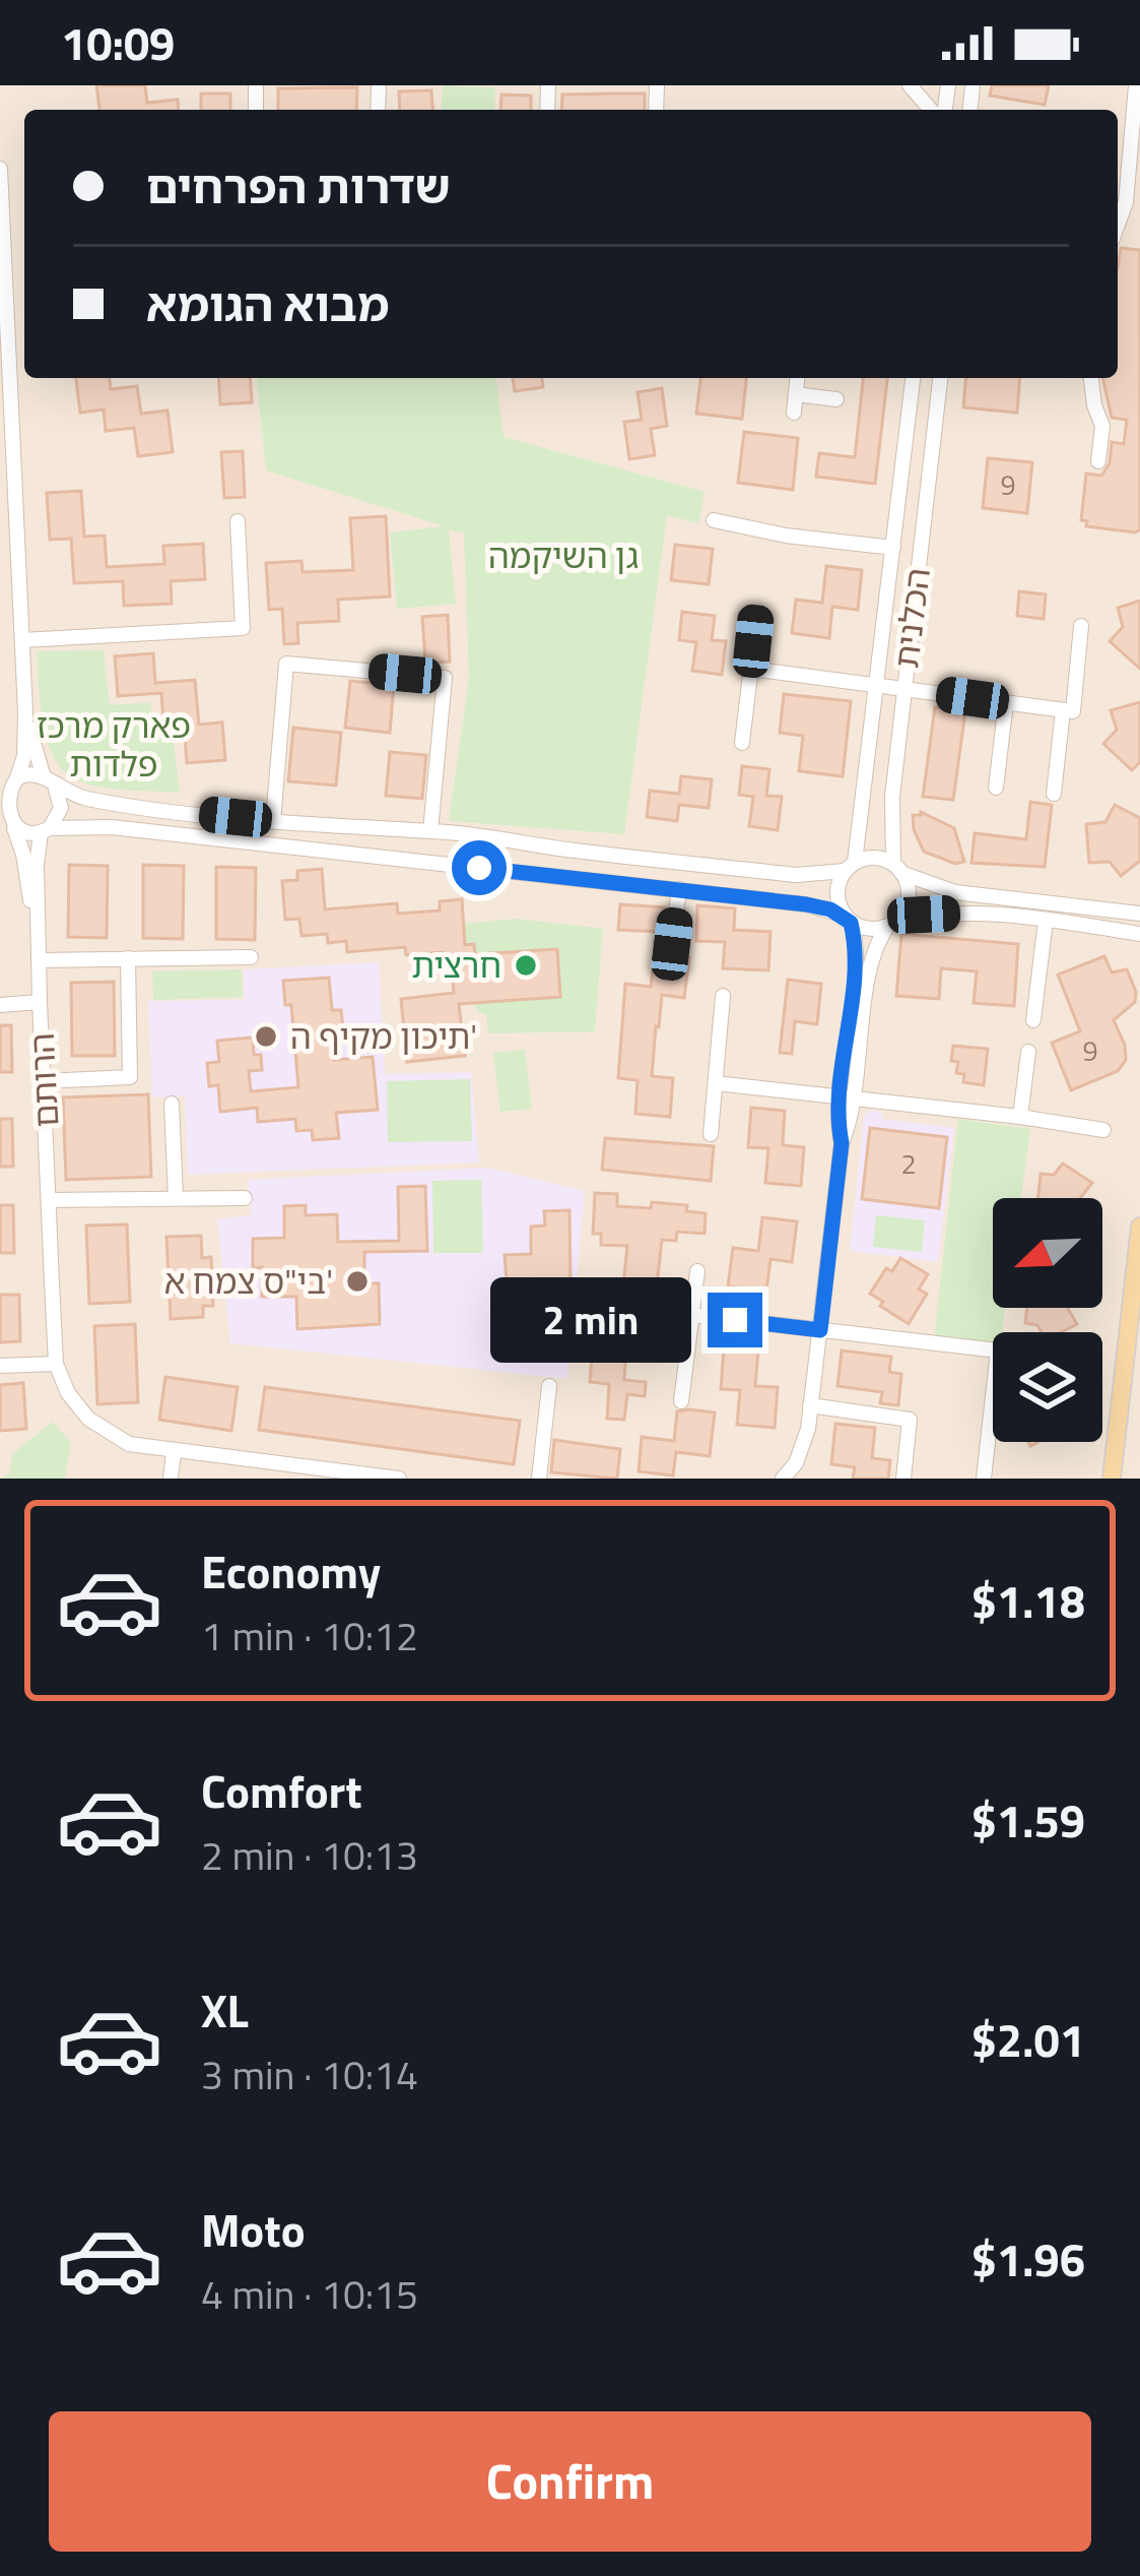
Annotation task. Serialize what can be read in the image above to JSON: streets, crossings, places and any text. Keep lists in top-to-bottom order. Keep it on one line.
{"streets":{"street":["הכלנית","הרותם"]},"parks":["גן השיקמה","פארק מרכז פלדות"],"places":["חרצית","תיכון מקיף ה'","בי\"ס צמח א'"],"house_numbers":["9","9","2"],"north":"bottom left","page":{"status":"10:09","banner":["שדרות הפרחים","מבוא הגומא"],"bubble":"2 min","list":[{"name":"Economy","note":"1 min · 10:12","value":"$1.18"},{"name":"Comfort","note":"2 min · 10:13","value":"$1.59"},{"name":"XL","note":"3 min · 10:14","value":"$2.01"},{"name":"Moto","note":"4 min · 10:15","value":"$1.96"}],"buttons":"Confirm"}}
